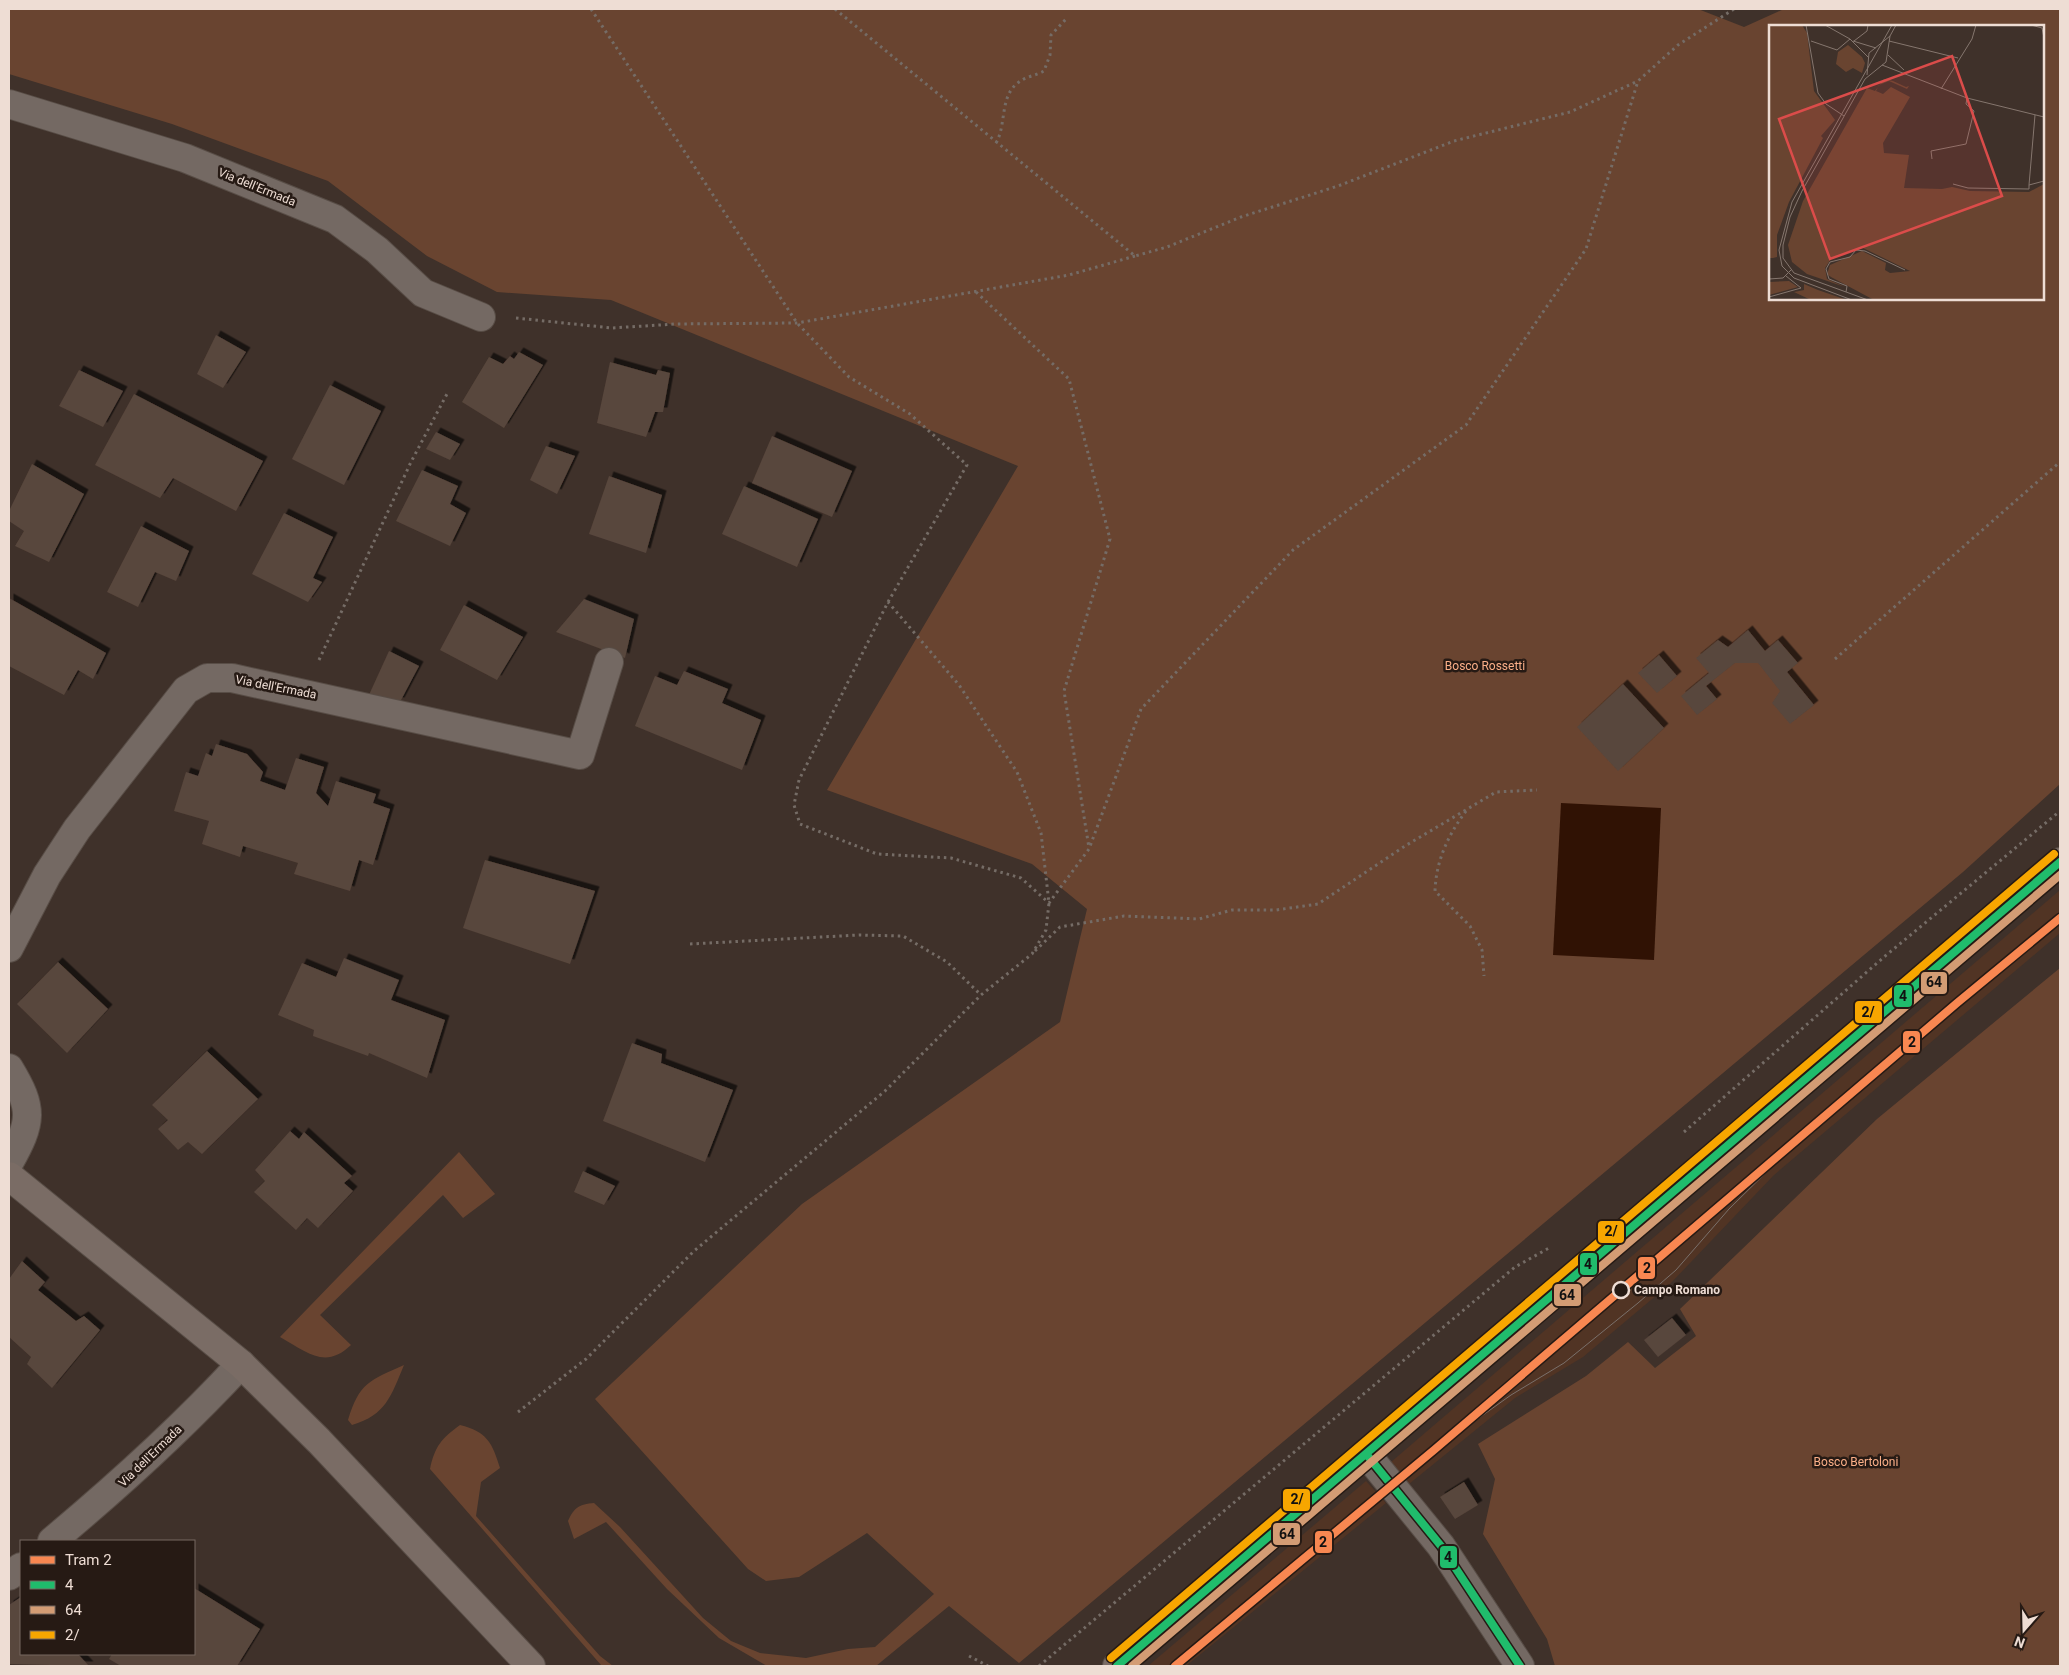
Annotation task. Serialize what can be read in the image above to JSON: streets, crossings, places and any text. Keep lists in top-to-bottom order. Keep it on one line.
{"streets":{"street":["Via dell'Ermada"]},"parks":["Bosco Rossetti","Bosco Bertoloni"],"places":["Campo Romano"],"lines":["transit line 2/","transit line 4","transit line 64","tram line 2"],"legend":["Tram 2","4","64","2/"],"north":"bottom"}
